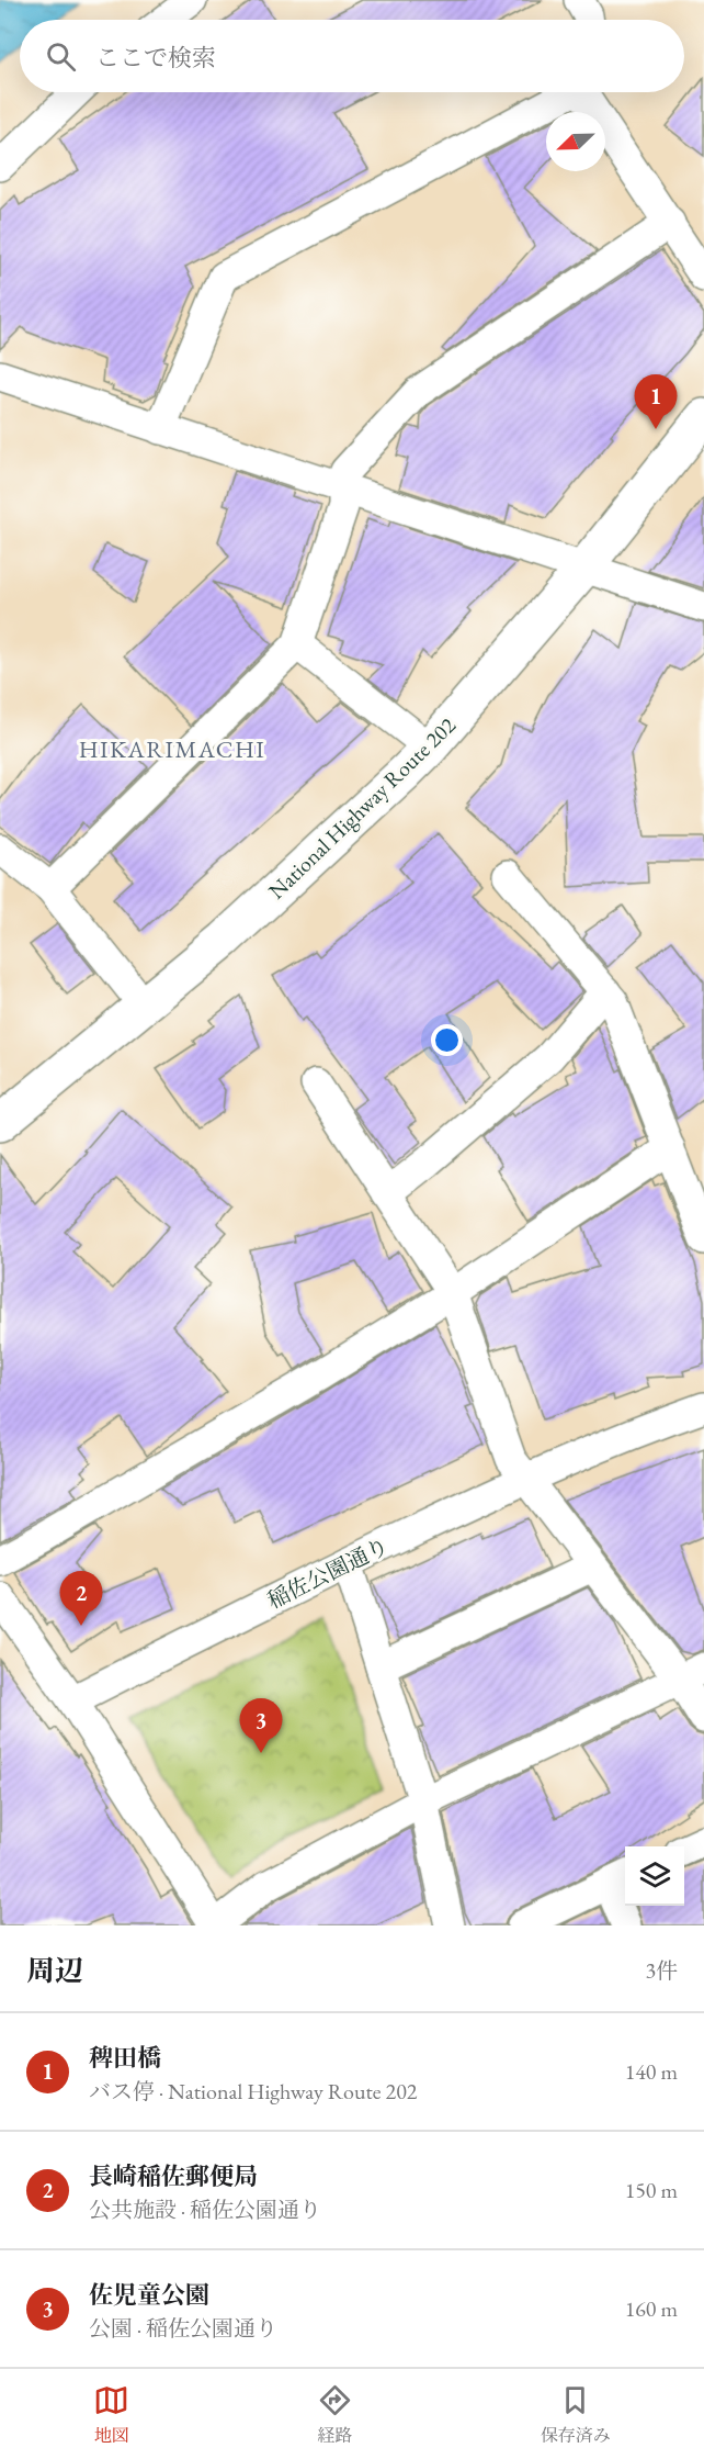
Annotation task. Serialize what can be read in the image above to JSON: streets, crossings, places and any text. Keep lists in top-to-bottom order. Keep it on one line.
{"streets":{"highway":["National Highway Route 202"],"street":["稲佐公園通り"]},"districts":["HIKARIMACHI"],"north":"bottom left","page":{"search":"ここで検索","pins":["1","2","3"],"heading":["周辺","3件"],"list":[{"mark":"1","name":"稗田橋","note":"バス停 · National Highway Route 202","value":"140 m"},{"mark":"2","name":"長崎稲佐郵便局","note":"公共施設 · 稲佐公園通り","value":"150 m"},{"mark":"3","name":"佐児童公園","note":"公園 · 稲佐公園通り","value":"160 m"}],"nav":["地図","経路","保存済み"]}}
